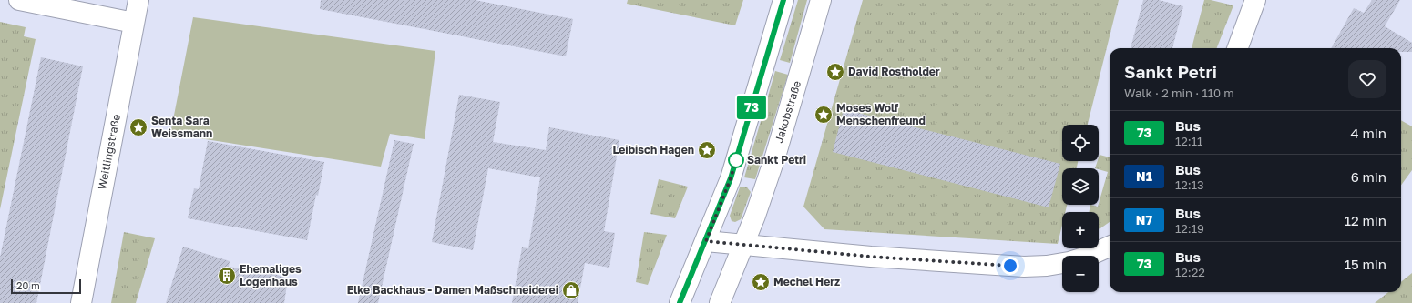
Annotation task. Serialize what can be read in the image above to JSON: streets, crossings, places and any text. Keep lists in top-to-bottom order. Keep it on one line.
{"streets":{"street":["Jakobstraße","Weitlingstraße"]},"places":{"place":["David Rostholder","Moses Wolf Menschenfreund","Senta Sara Weissmann","Leibisch Hagen","Mechel Herz"],"other":["Sankt Petri"],"building":["Ehemaliges Logenhaus"],"shop":["Elke Backhaus - Damen Maßschneiderei"]},"lines":["bus line 73"],"scale_bar":"20 m","page":{"on_map":"73","heading":["Sankt Petri","Walk · 2 min · 110 m"],"list":[{"mark":"73","name":"Bus","note":"12:11","value":"4 min"},{"mark":"N1","name":"Bus","note":"12:13","value":"6 min"},{"mark":"N7","name":"Bus","note":"12:19","value":"12 min"},{"mark":"73","name":"Bus","note":"12:22","value":"15 min"}],"map_buttons":["+","−"],"scale":"20 m"}}
